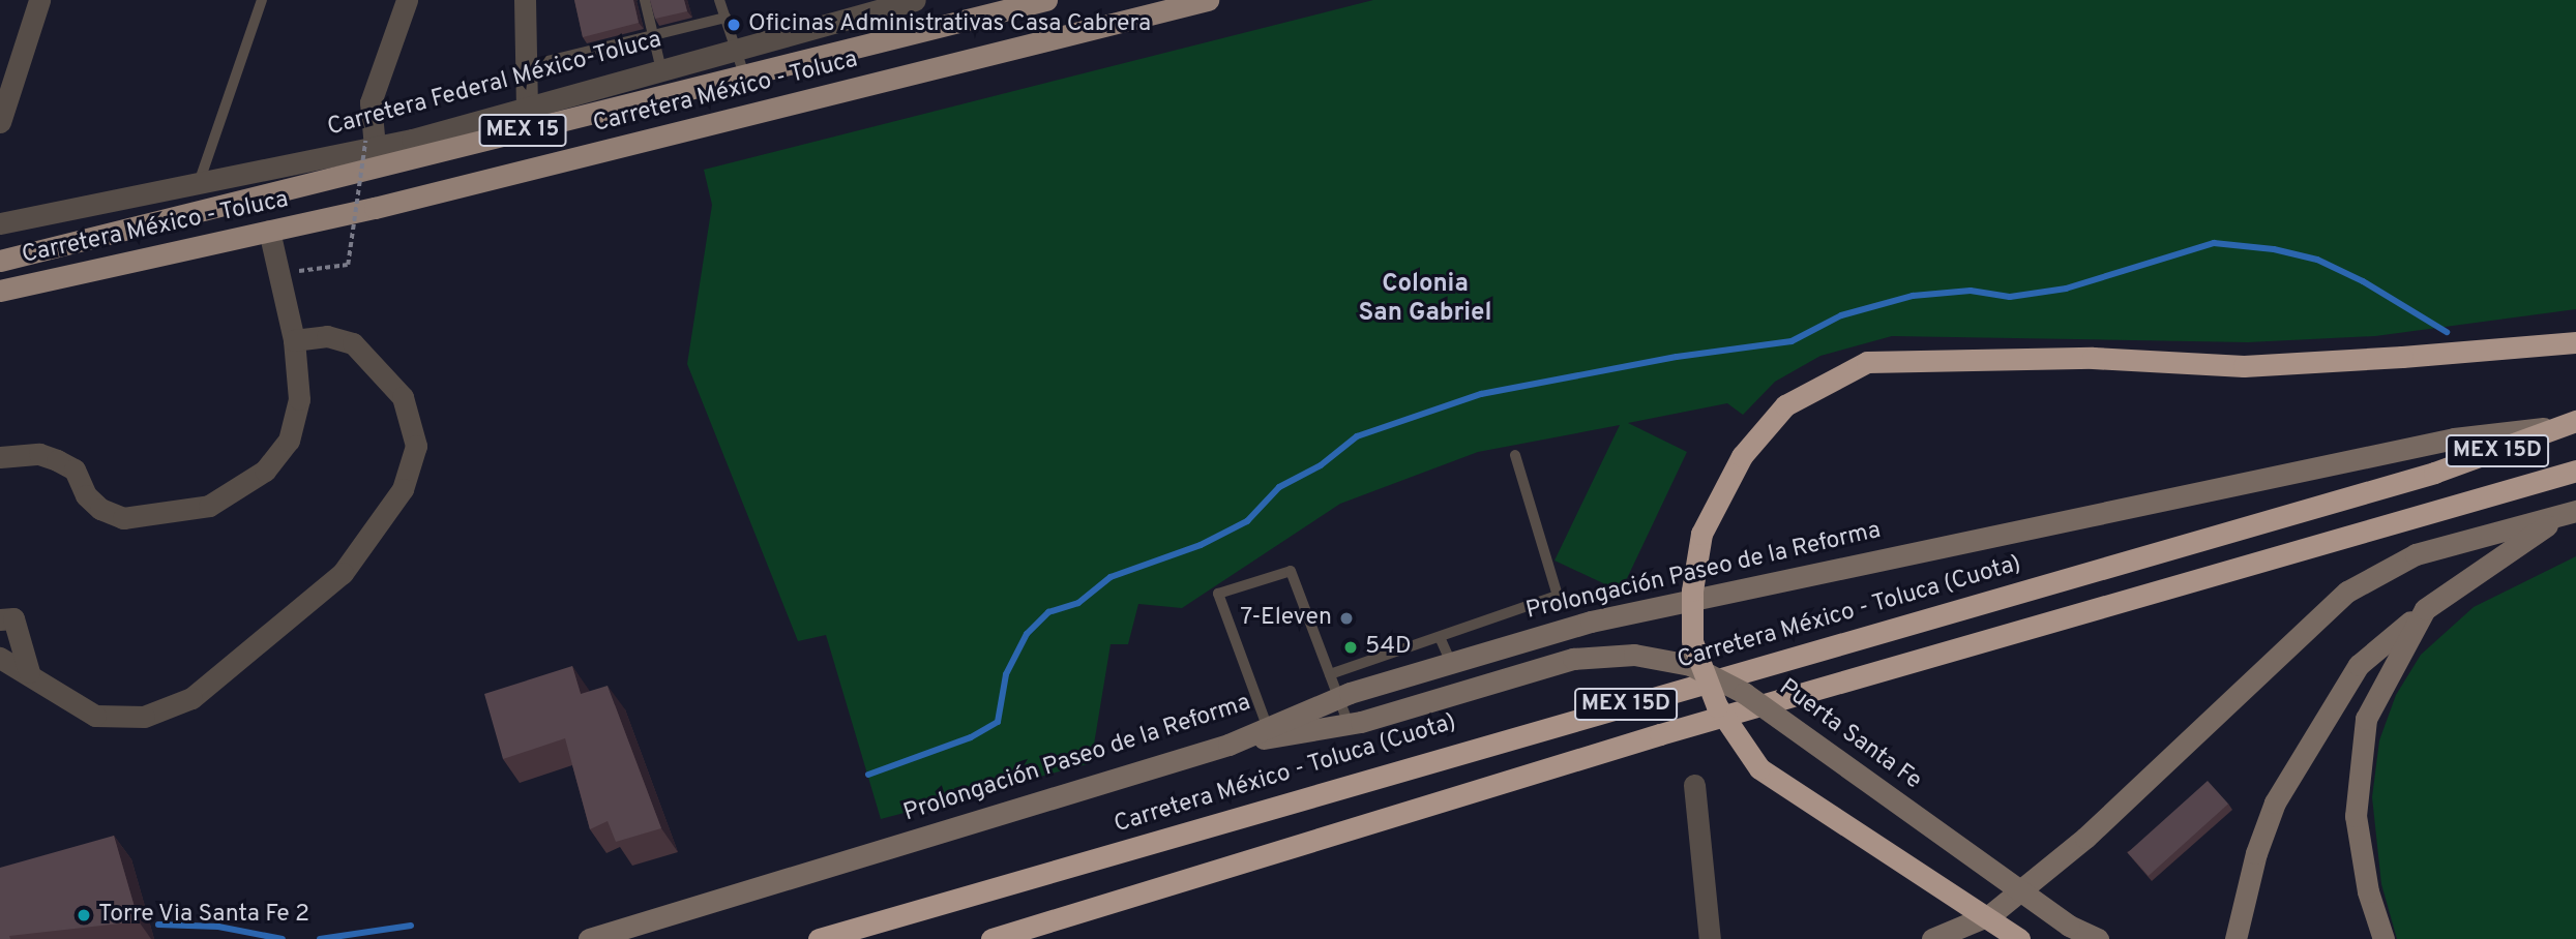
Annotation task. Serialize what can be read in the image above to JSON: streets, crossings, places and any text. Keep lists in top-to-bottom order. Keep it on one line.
{"streets":{"highway":["MEX 15D","Carretera México - Toluca (Cuota)"],"main road":["Carretera México - Toluca","MEX 15","Prolongación Paseo de la Reforma","Puerta Santa Fe"],"street":["Carretera Federal México-Toluca"]},"crossings":[["Prolongación Paseo de la Reforma","Carretera México - Toluca (Cuota)"],["Prolongación Paseo de la Reforma","Puerta Santa Fe"]],"districts":["Colonia San Gabriel"],"places":["Oficinas Administrativas Casa Cabrera","7-Eleven","54D","Torre Via Santa Fe 2"]}
